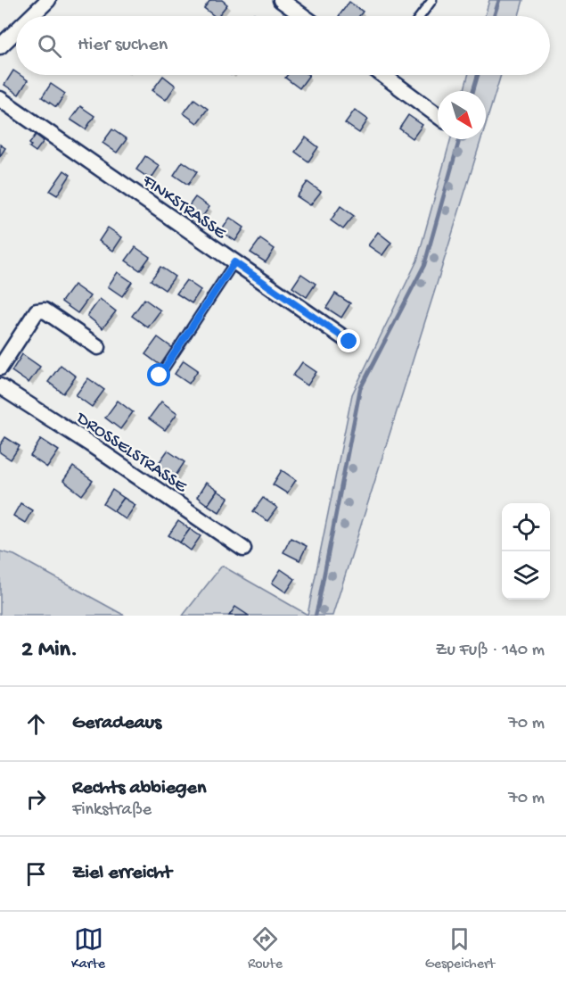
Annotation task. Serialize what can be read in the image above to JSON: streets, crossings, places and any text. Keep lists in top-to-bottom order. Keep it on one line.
{"streets":{"street":["FINKSTRASSE","DROSSELSTRASSE"]},"north":"bottom right","page":{"search":"Hier suchen","heading":["2 Min.","Zu Fuß · 140 m"],"list":[["Geradeaus","70 m"],["Rechts abbiegen","Finkstraße","70 m"],"Ziel erreicht"],"nav":["Karte","Route","Gespeichert"]}}
